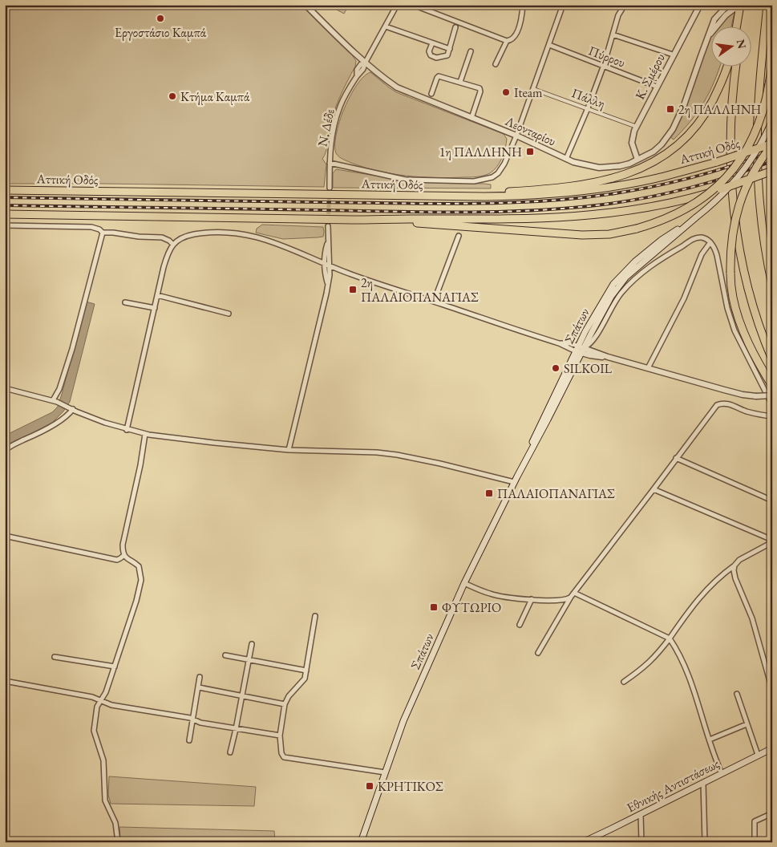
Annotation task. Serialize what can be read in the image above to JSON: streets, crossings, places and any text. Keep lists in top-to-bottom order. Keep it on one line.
{"streets":{"highway":["Αττική Οδός"],"main road":["Σπάτων","Εθνικής Αντιστάσεως"],"street":["Πύρρου","Κ. Σμέρου","Πάλλη","Ν. Δέδε","Λεονταρίου"]},"crossings":[["Πύρρου","Κ. Σμέρου"],["Κ. Σμέρου","Πάλλη"],["Κ. Σμέρου","Λεονταρίου"],["Ν. Δέδε","Λεονταρίου"]],"places":{"other":["Εργοστάσιο Καμπά","Iteam","Kτήμα Καμπά","SILKOIL"],"transit":["2η ΠΑΛΛΗΝΗ","1η ΠΑΛΛΗΝΗ","2η ΠΑΛΑΙΟΠΑΝΑΓΙΑΣ","ΠΑΛΑΙΟΠΑΝΑΓΙΑΣ","ΦΥΤΩΡΙΟ","ΚΡΗΤΙΚΟΣ"]},"north":"right"}
